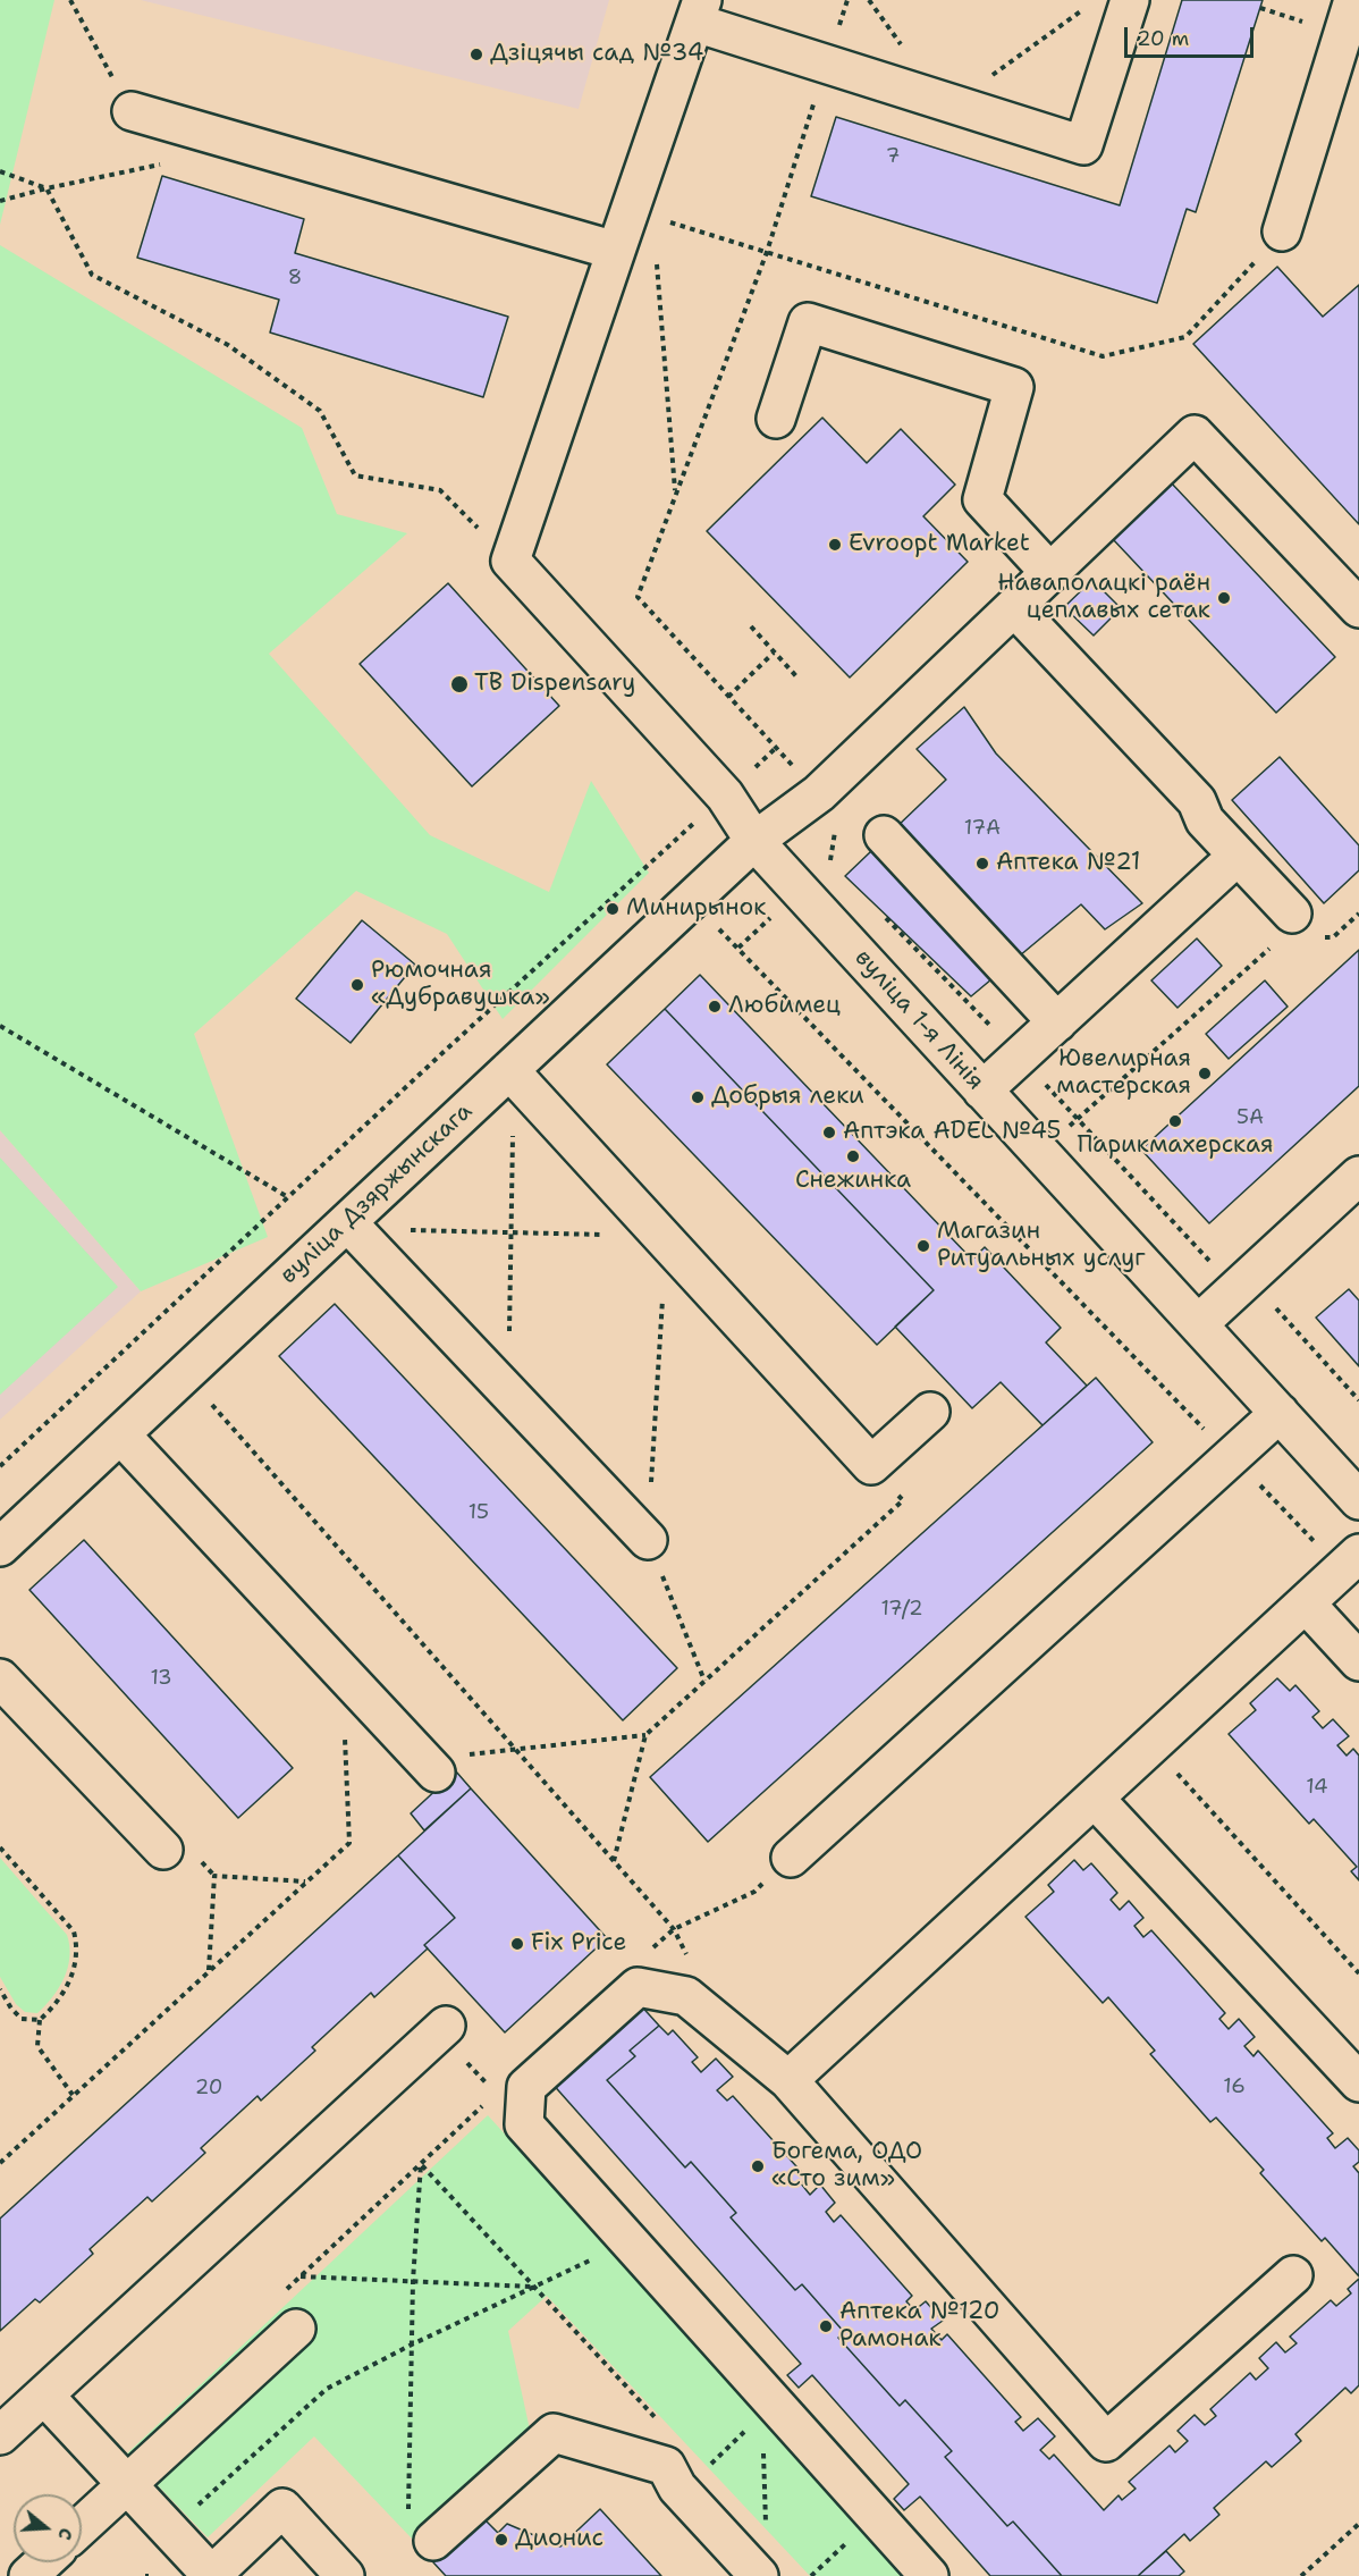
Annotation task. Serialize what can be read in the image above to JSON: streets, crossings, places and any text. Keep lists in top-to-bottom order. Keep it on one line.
{"streets":{"street":["вуліца 1-я Лінія","вуліца Дзяржынскага"]},"crossings":[["вуліца 1-я Лінія","вуліца Дзяржынскага"]],"places":["Дзіцячы сад №34","Evroopt Market","Наваполацкі раён цеплавых сетак","TB Dispensary","Аптека №21","Минирынок","Рюмочная «Дубравушка»","Любимец","Ювелирная мастерская","Добрыя леки","Парикмахерская","Аптэка ADEL №45","Снежинка","Магазин Ритуальных услуг","Fix Price","Богема, ОДО «Сто зим»","Аптека №120 Рамонак","Дионис"],"house_numbers":["7","8","17А","5А","15","17/2","13","14","16","20"],"scale_bar":"20 m","north":"right"}
